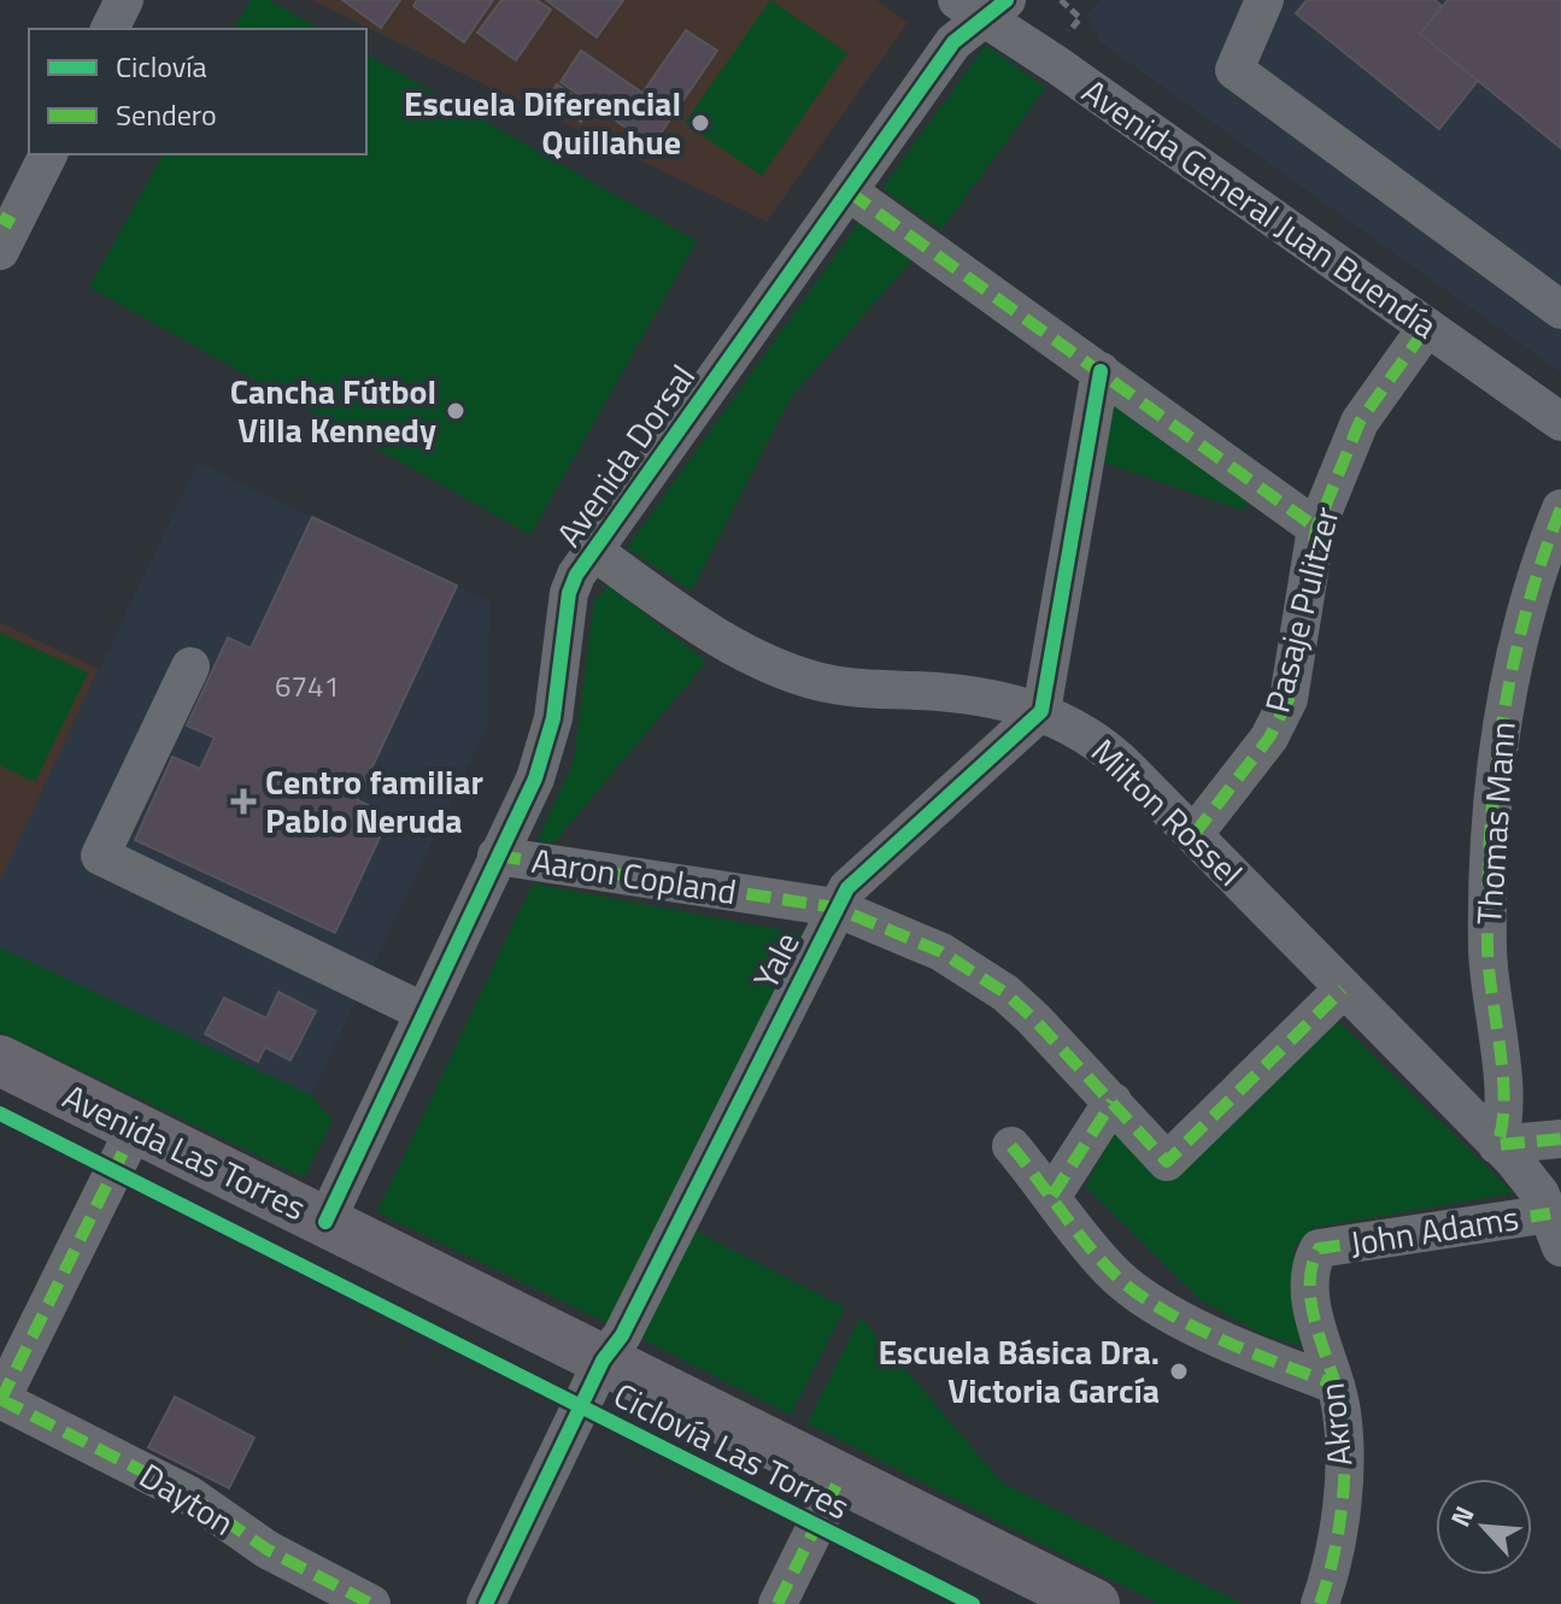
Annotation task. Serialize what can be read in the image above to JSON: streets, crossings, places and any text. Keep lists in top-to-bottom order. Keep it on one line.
{"streets":{"main road":["Avenida Las Torres"],"street":["Avenida General Juan Buendía","Avenida Dorsal","Pasaje Pulitzer","Milton Rossel","Thomas Mann","Aaron Copland","Yale","John Adams","Akron","Dayton"],"cycle path":["Ciclovía Las Torres"]},"crossings":[["Avenida General Juan Buendía","Avenida Dorsal"],["Avenida General Juan Buendía","Pasaje Pulitzer"],["Avenida Dorsal","Milton Rossel"],["Avenida Dorsal","Aaron Copland"],["Avenida Dorsal","Avenida Las Torres"],["Pasaje Pulitzer","Milton Rossel"],["Milton Rossel","Thomas Mann"],["Milton Rossel","Yale"],["Milton Rossel","John Adams"],["Aaron Copland","Yale"],["Yale","Avenida Las Torres"],["John Adams","Akron"]],"places":{"other":["Escuela Diferencial Quillahue","Cancha Fútbol Villa Kennedy","Escuela Básica Dra. Victoria García"],"health":["Centro familiar Pablo Neruda"]},"house_numbers":["6741"],"legend":["Ciclovía","Sendero"],"north":"top left"}
